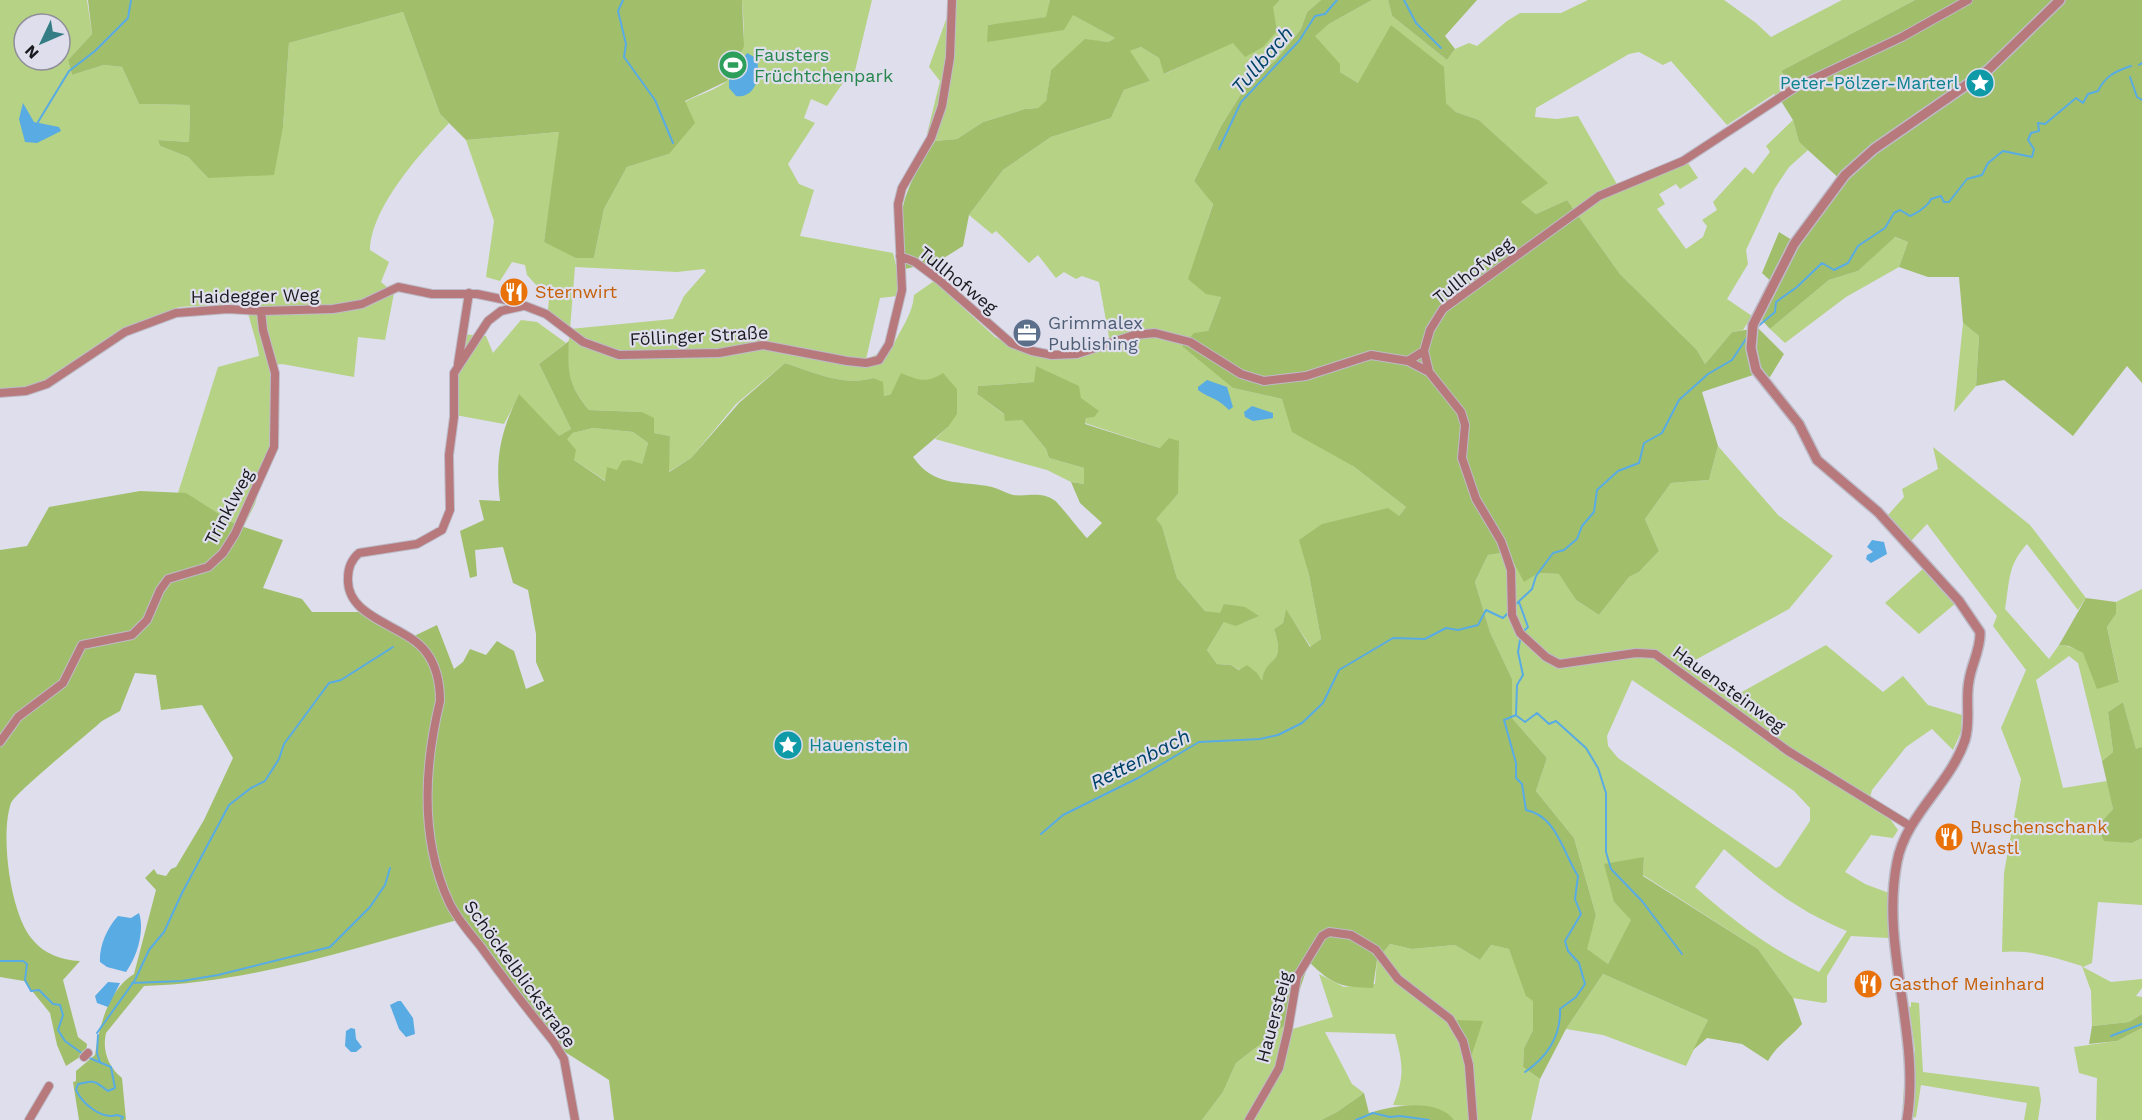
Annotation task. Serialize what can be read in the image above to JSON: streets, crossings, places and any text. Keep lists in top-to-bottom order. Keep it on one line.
{"streets":{"street":["Tullhofweg","Haidegger Weg","Föllinger Straße","Trinklweg","Hauensteinweg","Schöckelblickstraße","Hauersteig"]},"crossings":[["Tullhofweg","Föllinger Straße"],["Tullhofweg","Hauensteinweg"],["Haidegger Weg","Föllinger Straße"],["Haidegger Weg","Trinklweg"]],"water":["Tullbach","Rettenbach"],"places":{"sports":["Fausters Früchtchenpark"],"place":["Peter-Pölzer-Marterl","Hauenstein"],"restaurant":["Sternwirt","Buschenschank Wastl","Gasthof Meinhard"],"office":["Grimmalex Publishing"]},"north":"bottom left"}
